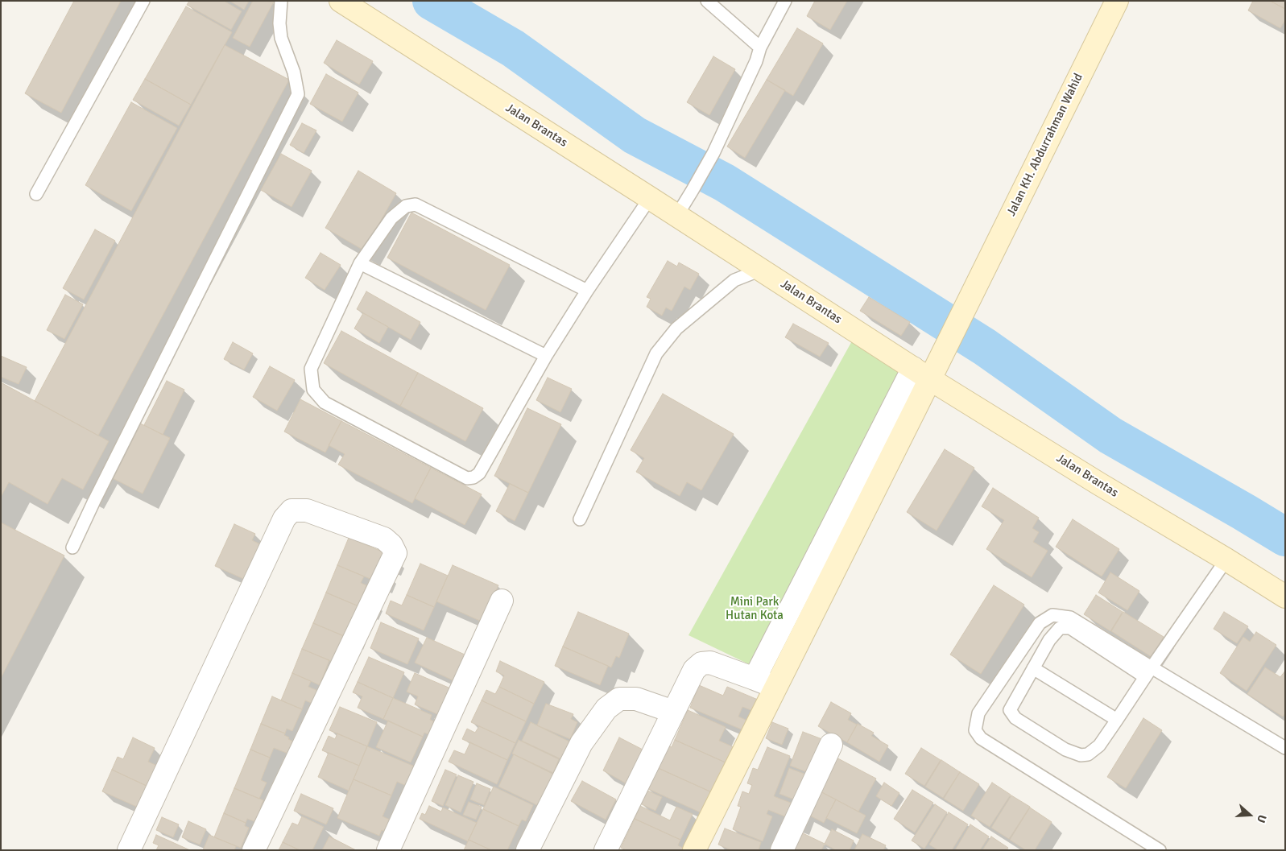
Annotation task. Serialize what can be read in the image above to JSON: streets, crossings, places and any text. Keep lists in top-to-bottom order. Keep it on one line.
{"streets":{"main road":["Jalan Brantas","Jalan KH. Abdurrahman Wahid"]},"crossings":[["Jalan Brantas","Jalan KH. Abdurrahman Wahid"]],"parks":["Mini Park Hutan Kota"],"north":"right"}
